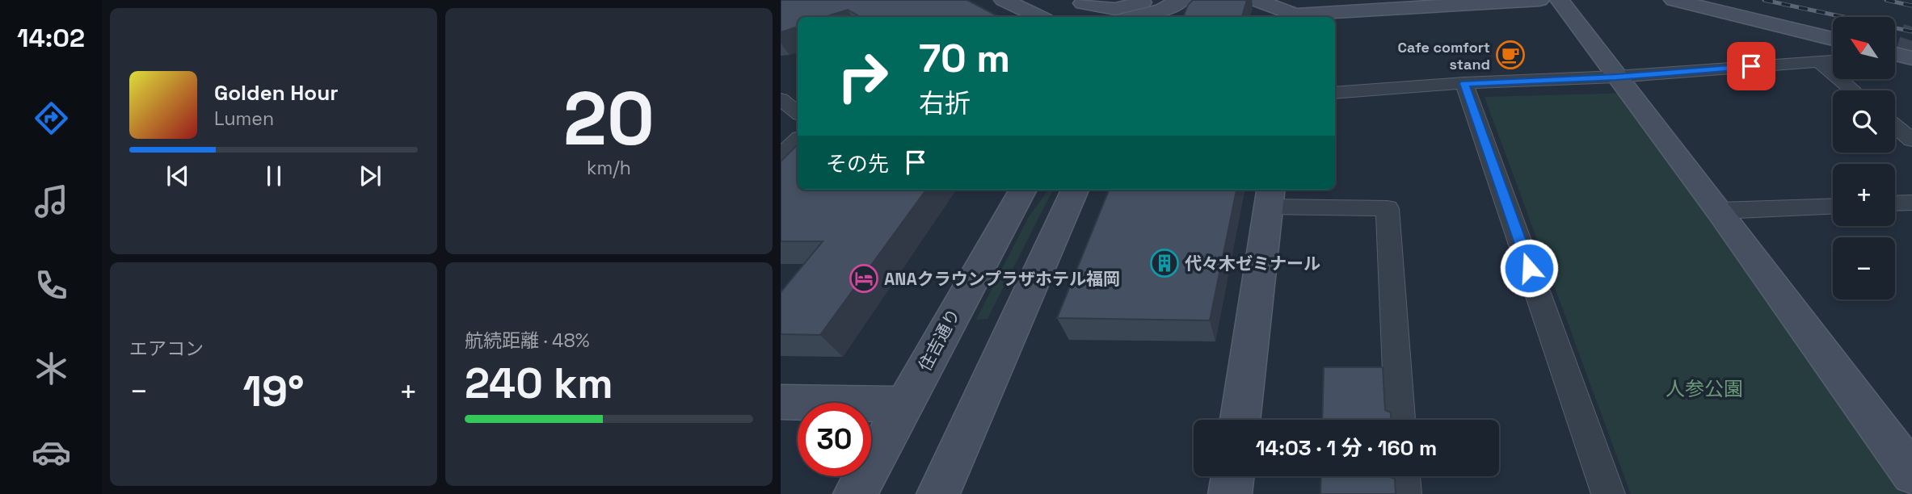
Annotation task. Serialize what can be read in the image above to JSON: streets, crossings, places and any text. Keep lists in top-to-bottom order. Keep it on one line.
{"streets":{"street":["住吉通り"]},"parks":["人参公園"],"places":{"cafe":["Cafe comfort stand"],"building":["代々木ゼミナール"],"hotel":["ANAクラウンプラザホテル福岡"]},"north":"top left","page":{"tabs":"14:02","tile":[["20","km/h"],"エアコン",["航続距離 · 48%","240 km"]],"map_buttons":["+","−"],"turn":["70 m","右折"],"song":["Golden Hour","Lumen"],"then":"その先","heat":["−","19°","+"],"limit":"30","trip":"14:03 · 1 分 · 160 m"}}
